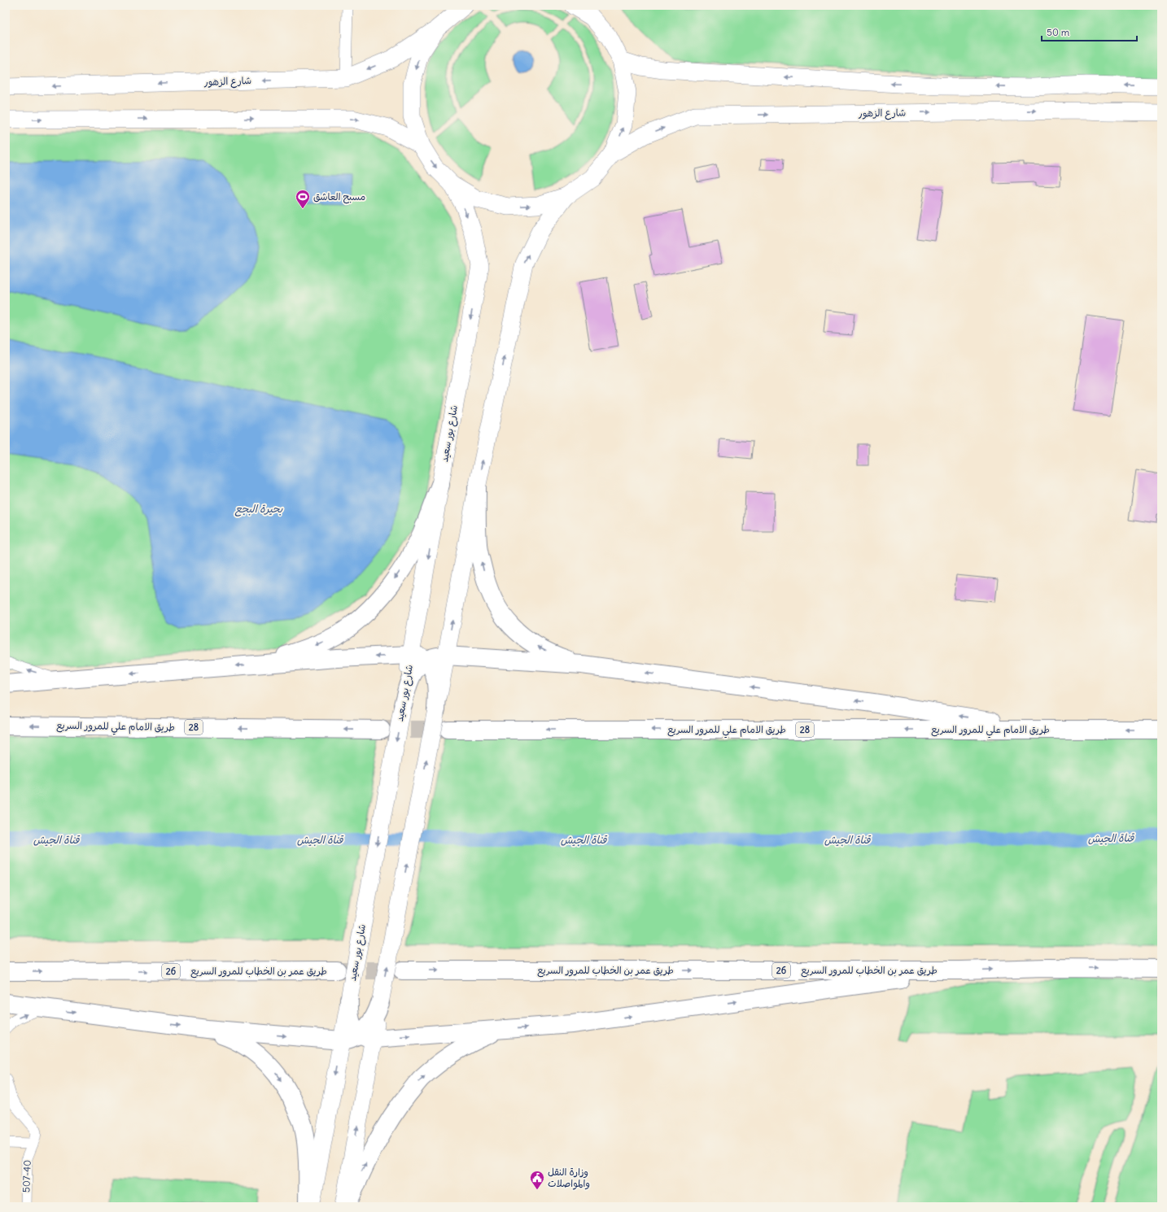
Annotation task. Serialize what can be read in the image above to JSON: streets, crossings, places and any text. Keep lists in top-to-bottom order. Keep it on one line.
{"streets":{"highway":["طريق الامام علي للمرور السريع","28","طريق عمر بن الخطاب للمرور السريع","26"],"main road":["شارع الزهور","شارع بور سعيد"],"street":["507-40"]},"water":["بحيرة البجع","قناة الجيش"],"places":{"sports":["مسبح العاشق"],"public building":["وزارة النقل والمواصلات"]},"scale_bar":"50 m"}
